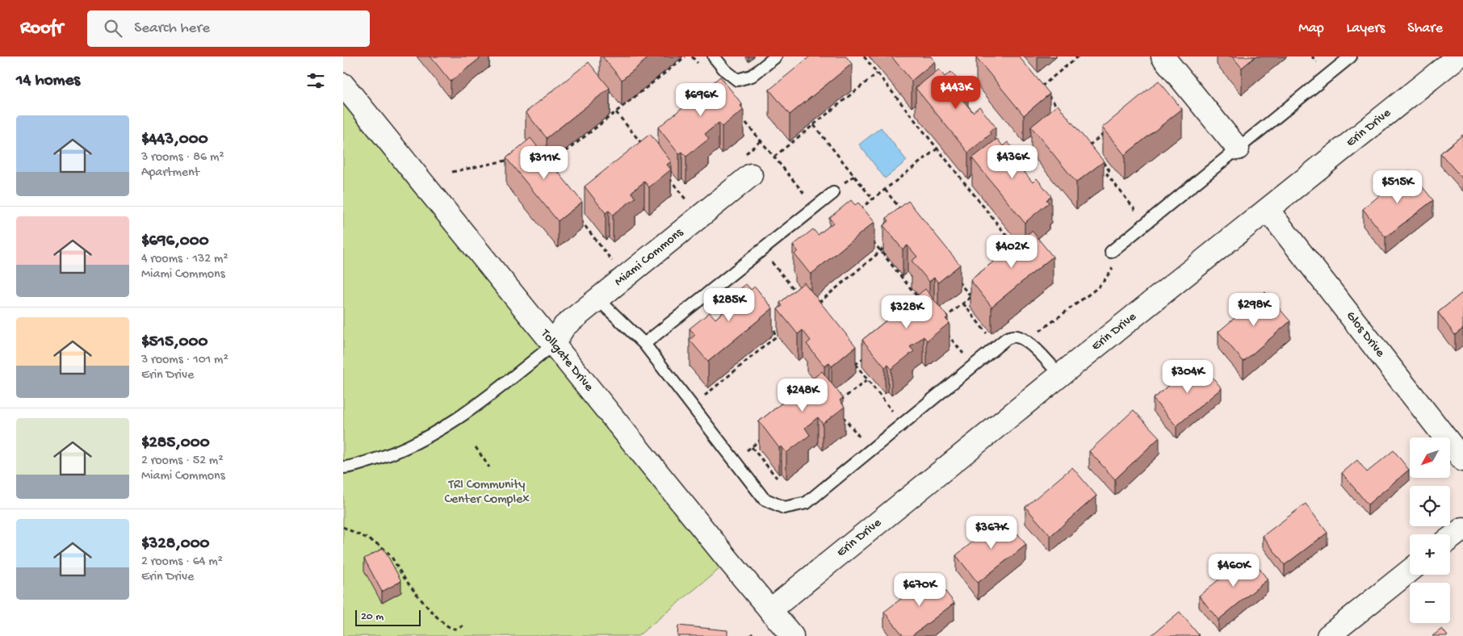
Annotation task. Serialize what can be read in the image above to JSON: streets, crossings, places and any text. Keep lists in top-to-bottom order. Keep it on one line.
{"streets":{"street":["Erin Drive","Miami Commons","Glos Drive","Tollgate Drive"]},"crossings":[["Erin Drive","Glos Drive"],["Erin Drive","Tollgate Drive"],["Miami Commons","Tollgate Drive"]],"parks":["TRI Community Center Complex"],"scale_bar":"20 m","north":"bottom left","page":{"header":"Roofr","search":"Search here","nav":["Map","Layers","Share"],"heading":"14 homes","price":["$443K","$696K","$436K","$311K","$515K","$402K","$285K","$298K","$328K","$304K","$248K","$367K","$460K","$670K"],"list":[{"name":"$443,000","note":"3 rooms · 86 m² · Apartment"},{"name":"$696,000","note":"4 rooms · 132 m² · Miami Commons"},{"name":"$515,000","note":"3 rooms · 101 m² · Erin Drive"},{"name":"$285,000","note":"2 rooms · 52 m² · Miami Commons"},{"name":"$328,000","note":"2 rooms · 64 m² · Erin Drive"}],"map_buttons":["+","−"],"scale":"20 m"}}
